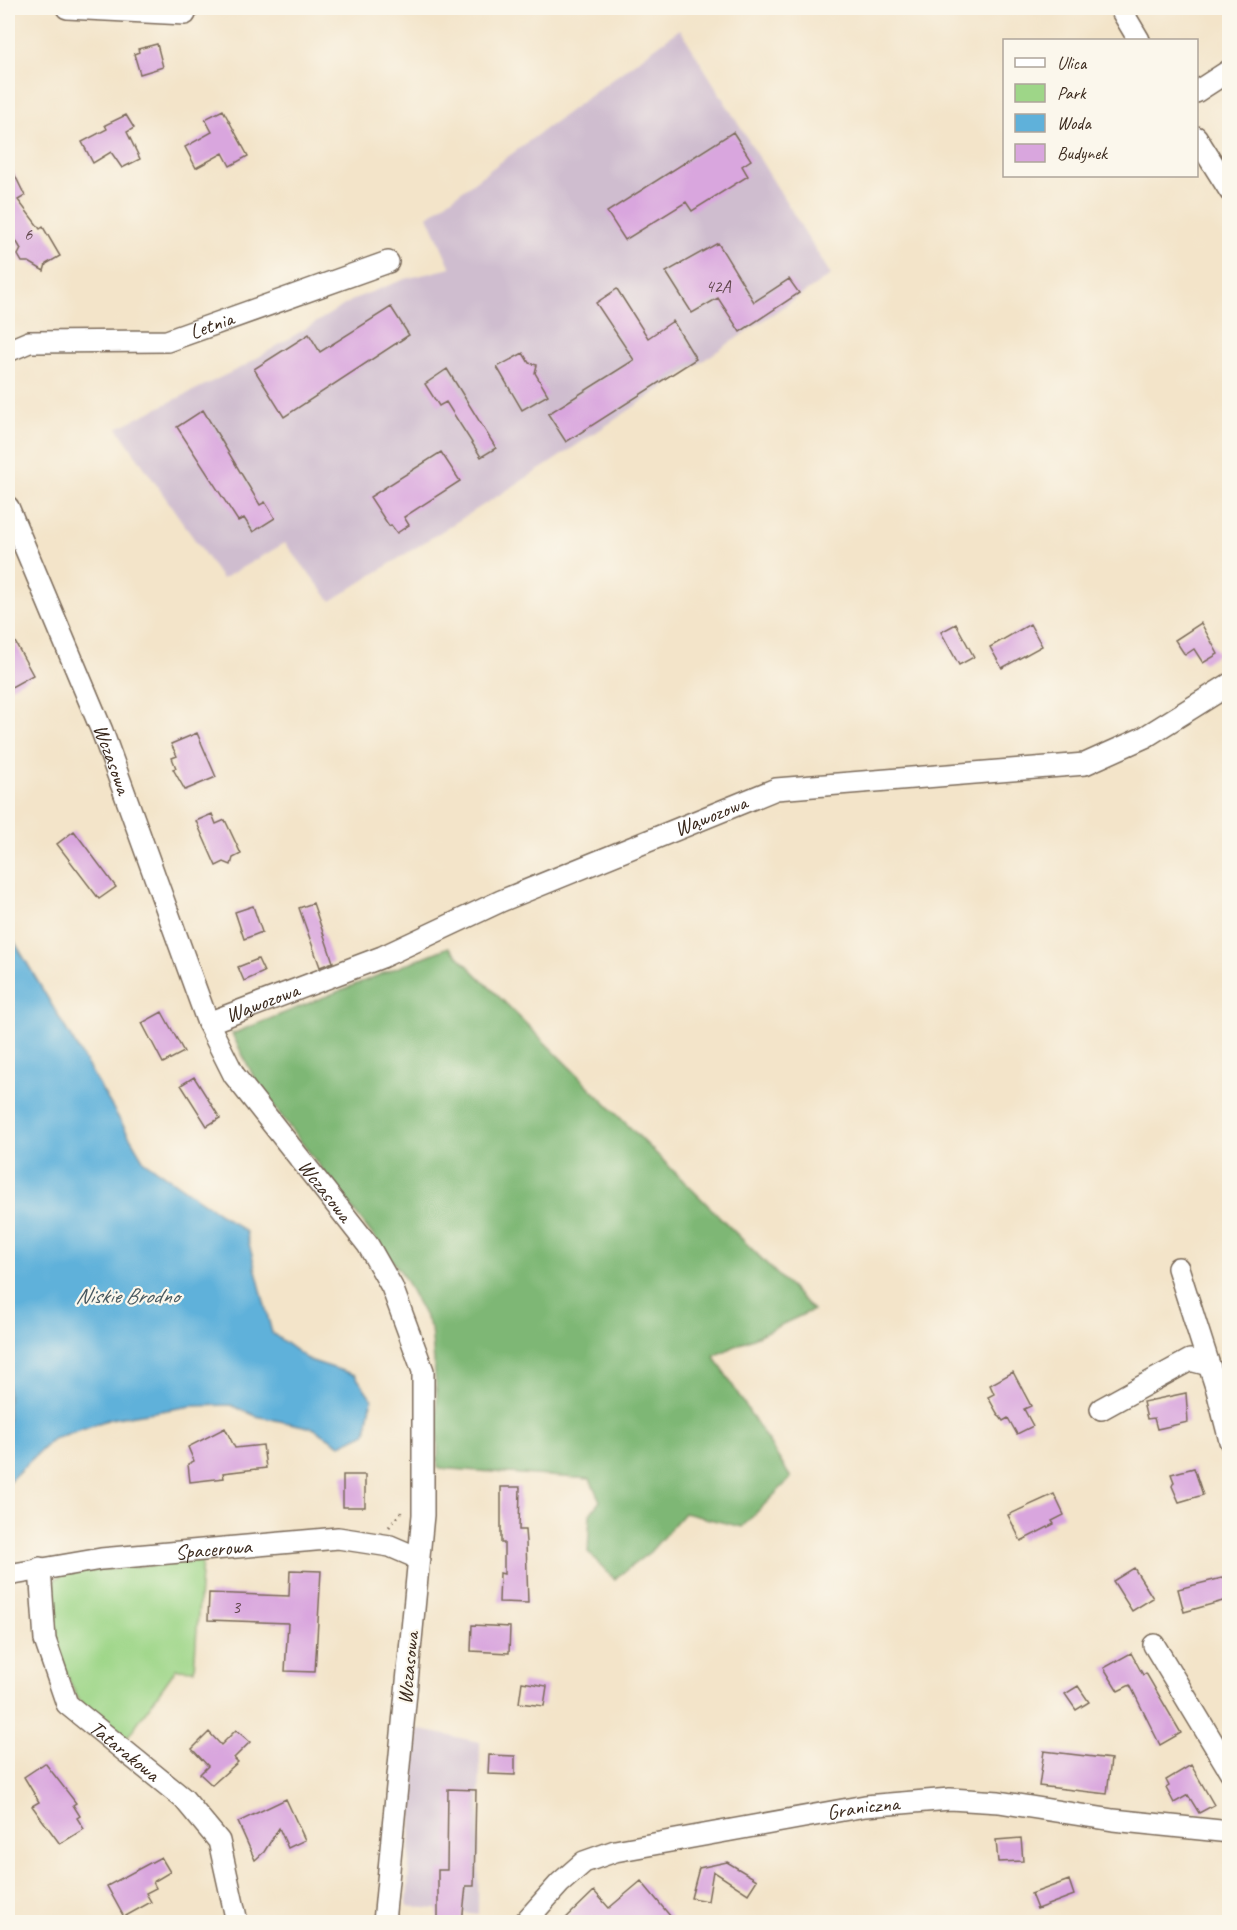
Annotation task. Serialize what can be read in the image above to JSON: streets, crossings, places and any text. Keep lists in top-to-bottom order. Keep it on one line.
{"streets":{"street":["Letnia","Wczasowa","Wąwozowa","Spacerowa","Tatarakowa","Graniczna"]},"crossings":[["Wczasowa","Wąwozowa"],["Wczasowa","Spacerowa"],["Spacerowa","Tatarakowa"]],"water":["Niskie Brodno"],"house_numbers":["6","42A","3"],"legend":["Ulica","Park","Woda","Budynek"]}
